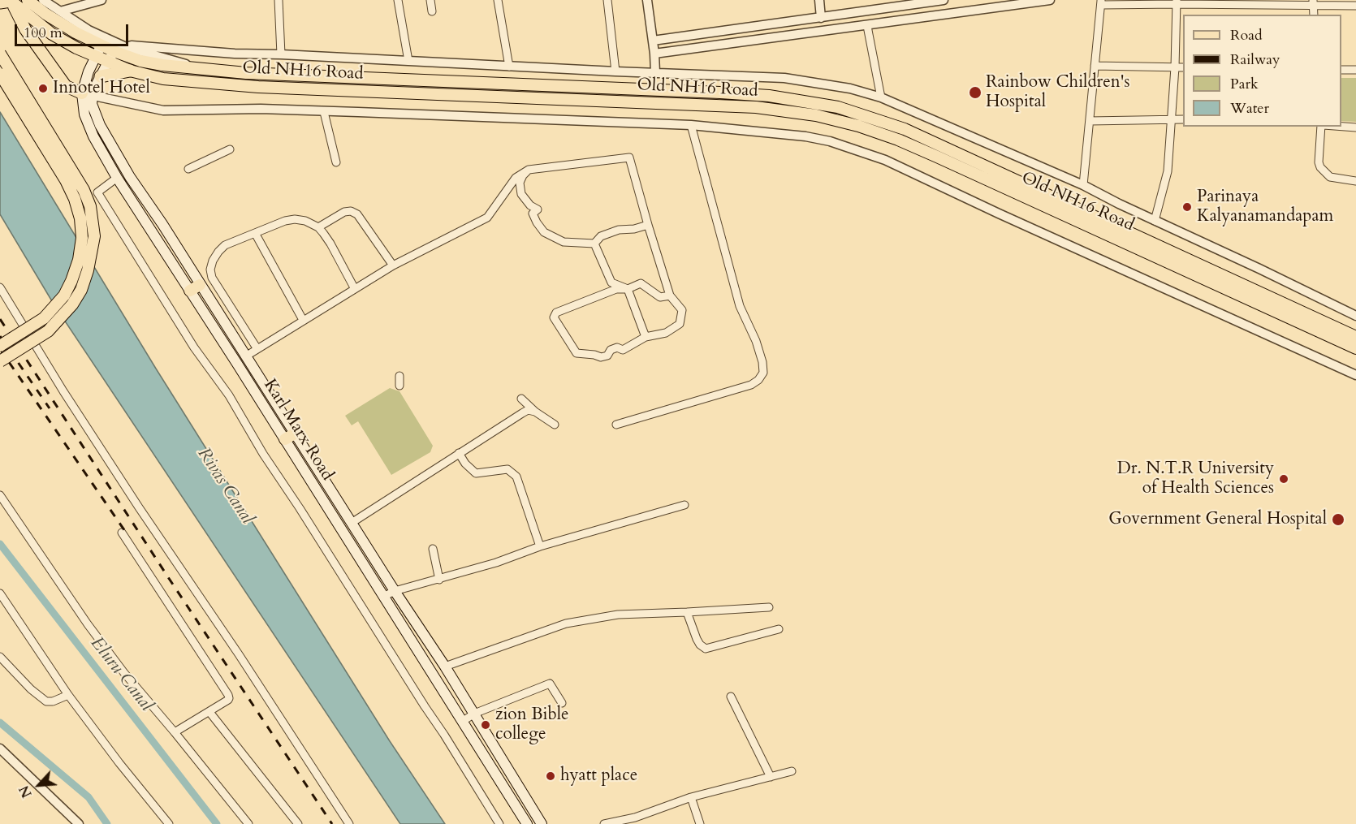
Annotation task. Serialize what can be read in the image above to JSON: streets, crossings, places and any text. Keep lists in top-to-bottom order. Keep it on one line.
{"streets":{"main road":["Old NH16 Road","Karl Marx Road"]},"crossings":[["Old NH16 Road","Karl Marx Road"]],"water":["Rivas Canal","Eluru Canal"],"places":["Innotel Hotel","Rainbow Children's Hospital","Parinaya Kalyanamandapam","Dr. N.T.R University of Health Sciences","Government General Hospital","zion Bible college","hyatt place"],"legend":["Road","Railway","Park","Water"],"scale_bar":"100 m","north":"bottom left"}
